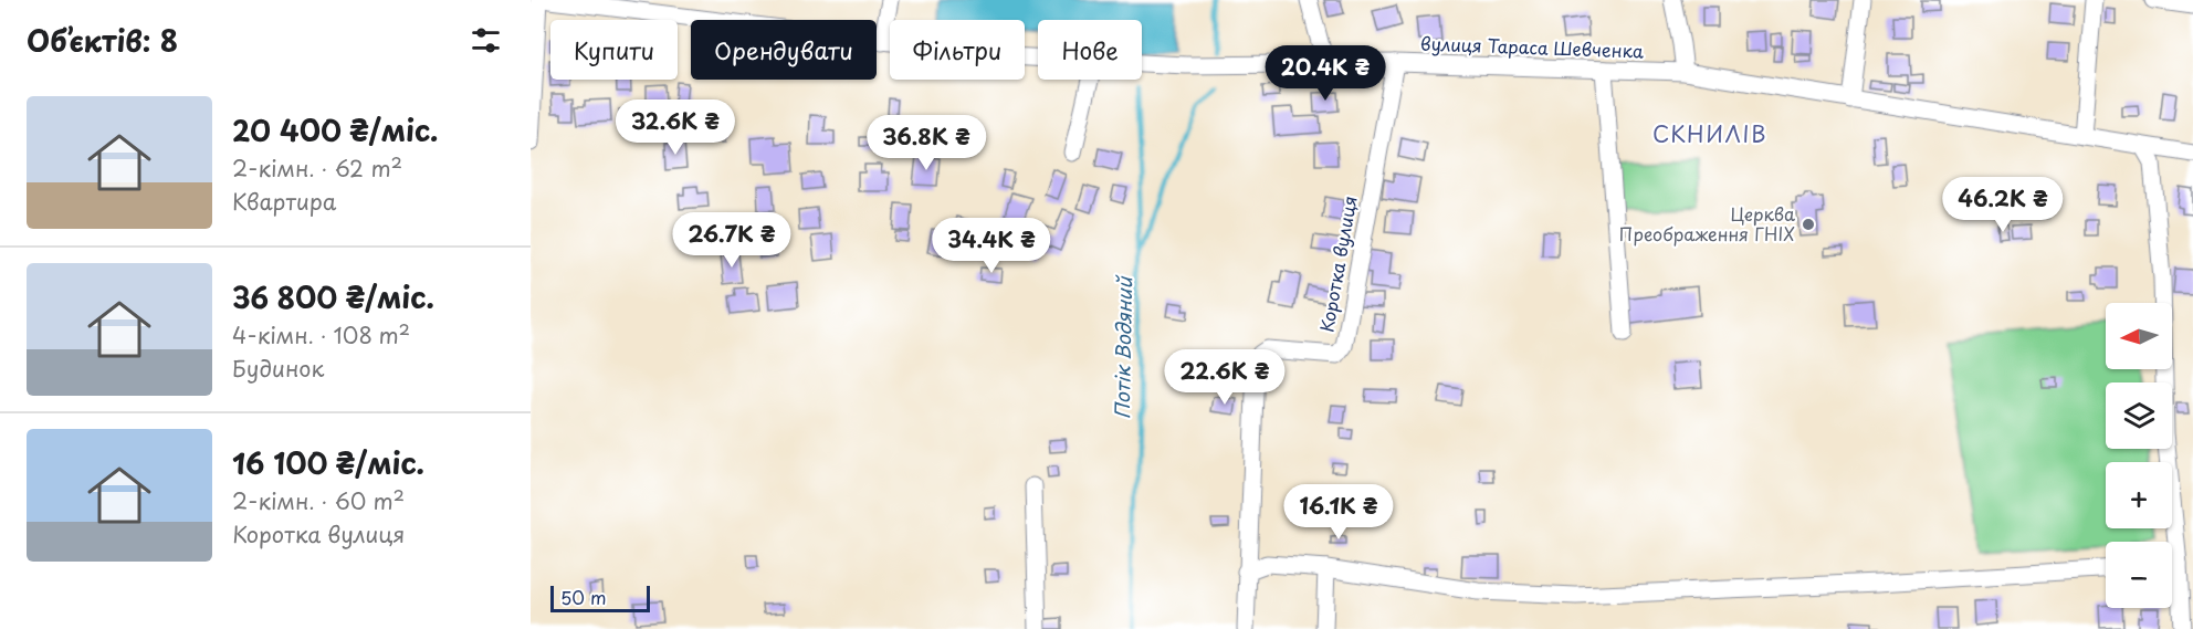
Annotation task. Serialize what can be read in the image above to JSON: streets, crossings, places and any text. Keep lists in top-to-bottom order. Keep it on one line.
{"streets":{"street":["вулиця Тараса Шевченка","Коротка вулиця"]},"crossings":[["вулиця Тараса Шевченка","Коротка вулиця"]],"districts":["СКНИЛІВ"],"water":["Потік Водяний"],"places":["Церква Преображення ГНІХ"],"scale_bar":"50 m","north":"left","page":{"heading":"Об’єктів: 8","chip":["Купити","Орендувати","Фільтри","Нове"],"price":["20.4K ₴","32.6K ₴","36.8K ₴","46.2K ₴","26.7K ₴","34.4K ₴","22.6K ₴","16.1K ₴"],"list":[{"name":"20 400 ₴/міс.","note":"2-кімн. · 62 m² · Квартира"},{"name":"36 800 ₴/міс.","note":"4-кімн. · 108 m² · Будинок"},{"name":"16 100 ₴/міс.","note":"2-кімн. · 60 m² · Коротка вулиця"}],"map_buttons":["+","−"],"scale":"50 m"}}
